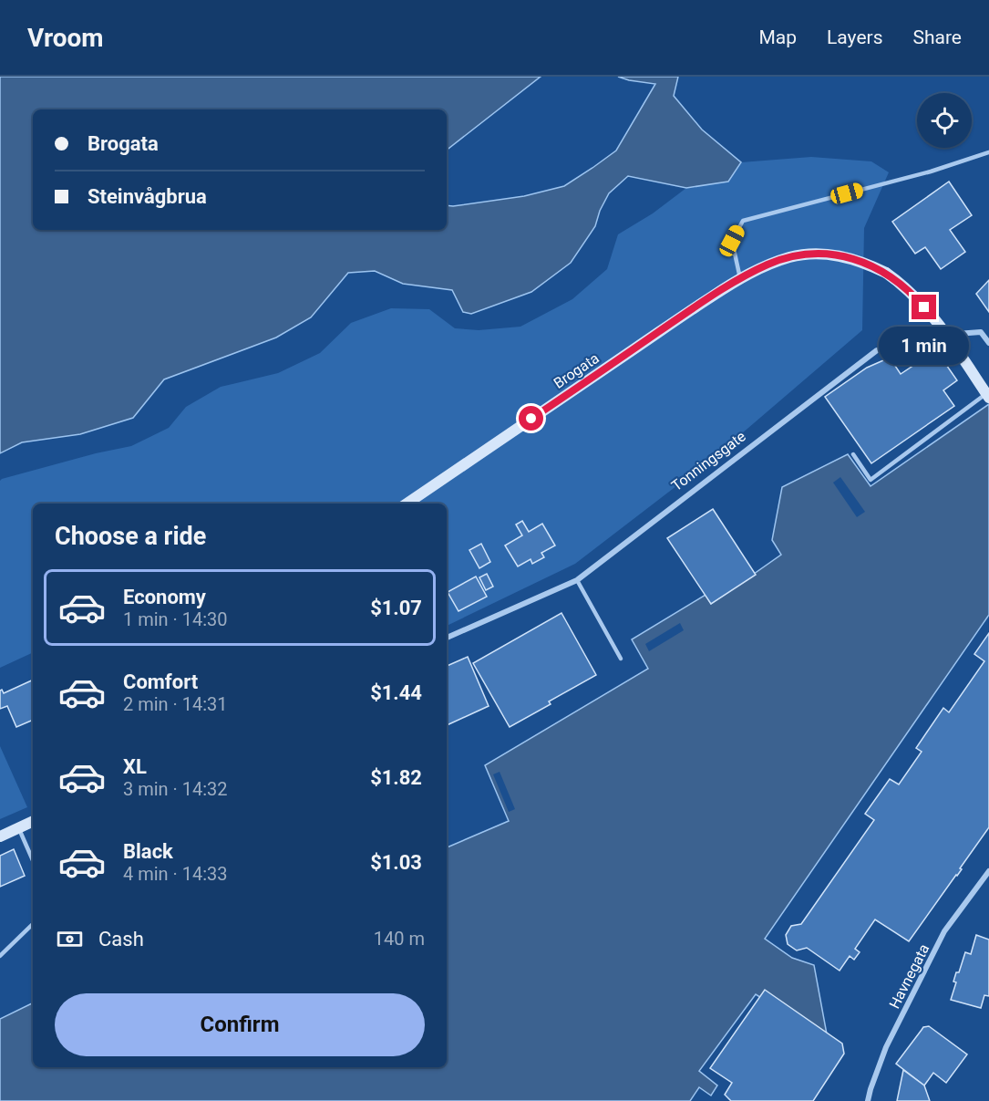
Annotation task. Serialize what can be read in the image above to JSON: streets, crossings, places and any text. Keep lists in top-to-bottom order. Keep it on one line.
{"streets":{"main road":["Brogata"],"street":["Tonningsgate","Havnegata"]},"page":{"header":"Vroom","nav":["Map","Layers","Share"],"banner":["Brogata","Steinvågbrua"],"bubble":"1 min","heading":"Choose a ride","list":[{"name":"Economy","note":"1 min · 14:30","value":"$1.07"},{"name":"Comfort","note":"2 min · 14:31","value":"$1.44"},{"name":"XL","note":"3 min · 14:32","value":"$1.82"},{"name":"Black","note":"4 min · 14:33","value":"$1.03"}],"pay":["Cash","140 m"],"buttons":"Confirm"}}
